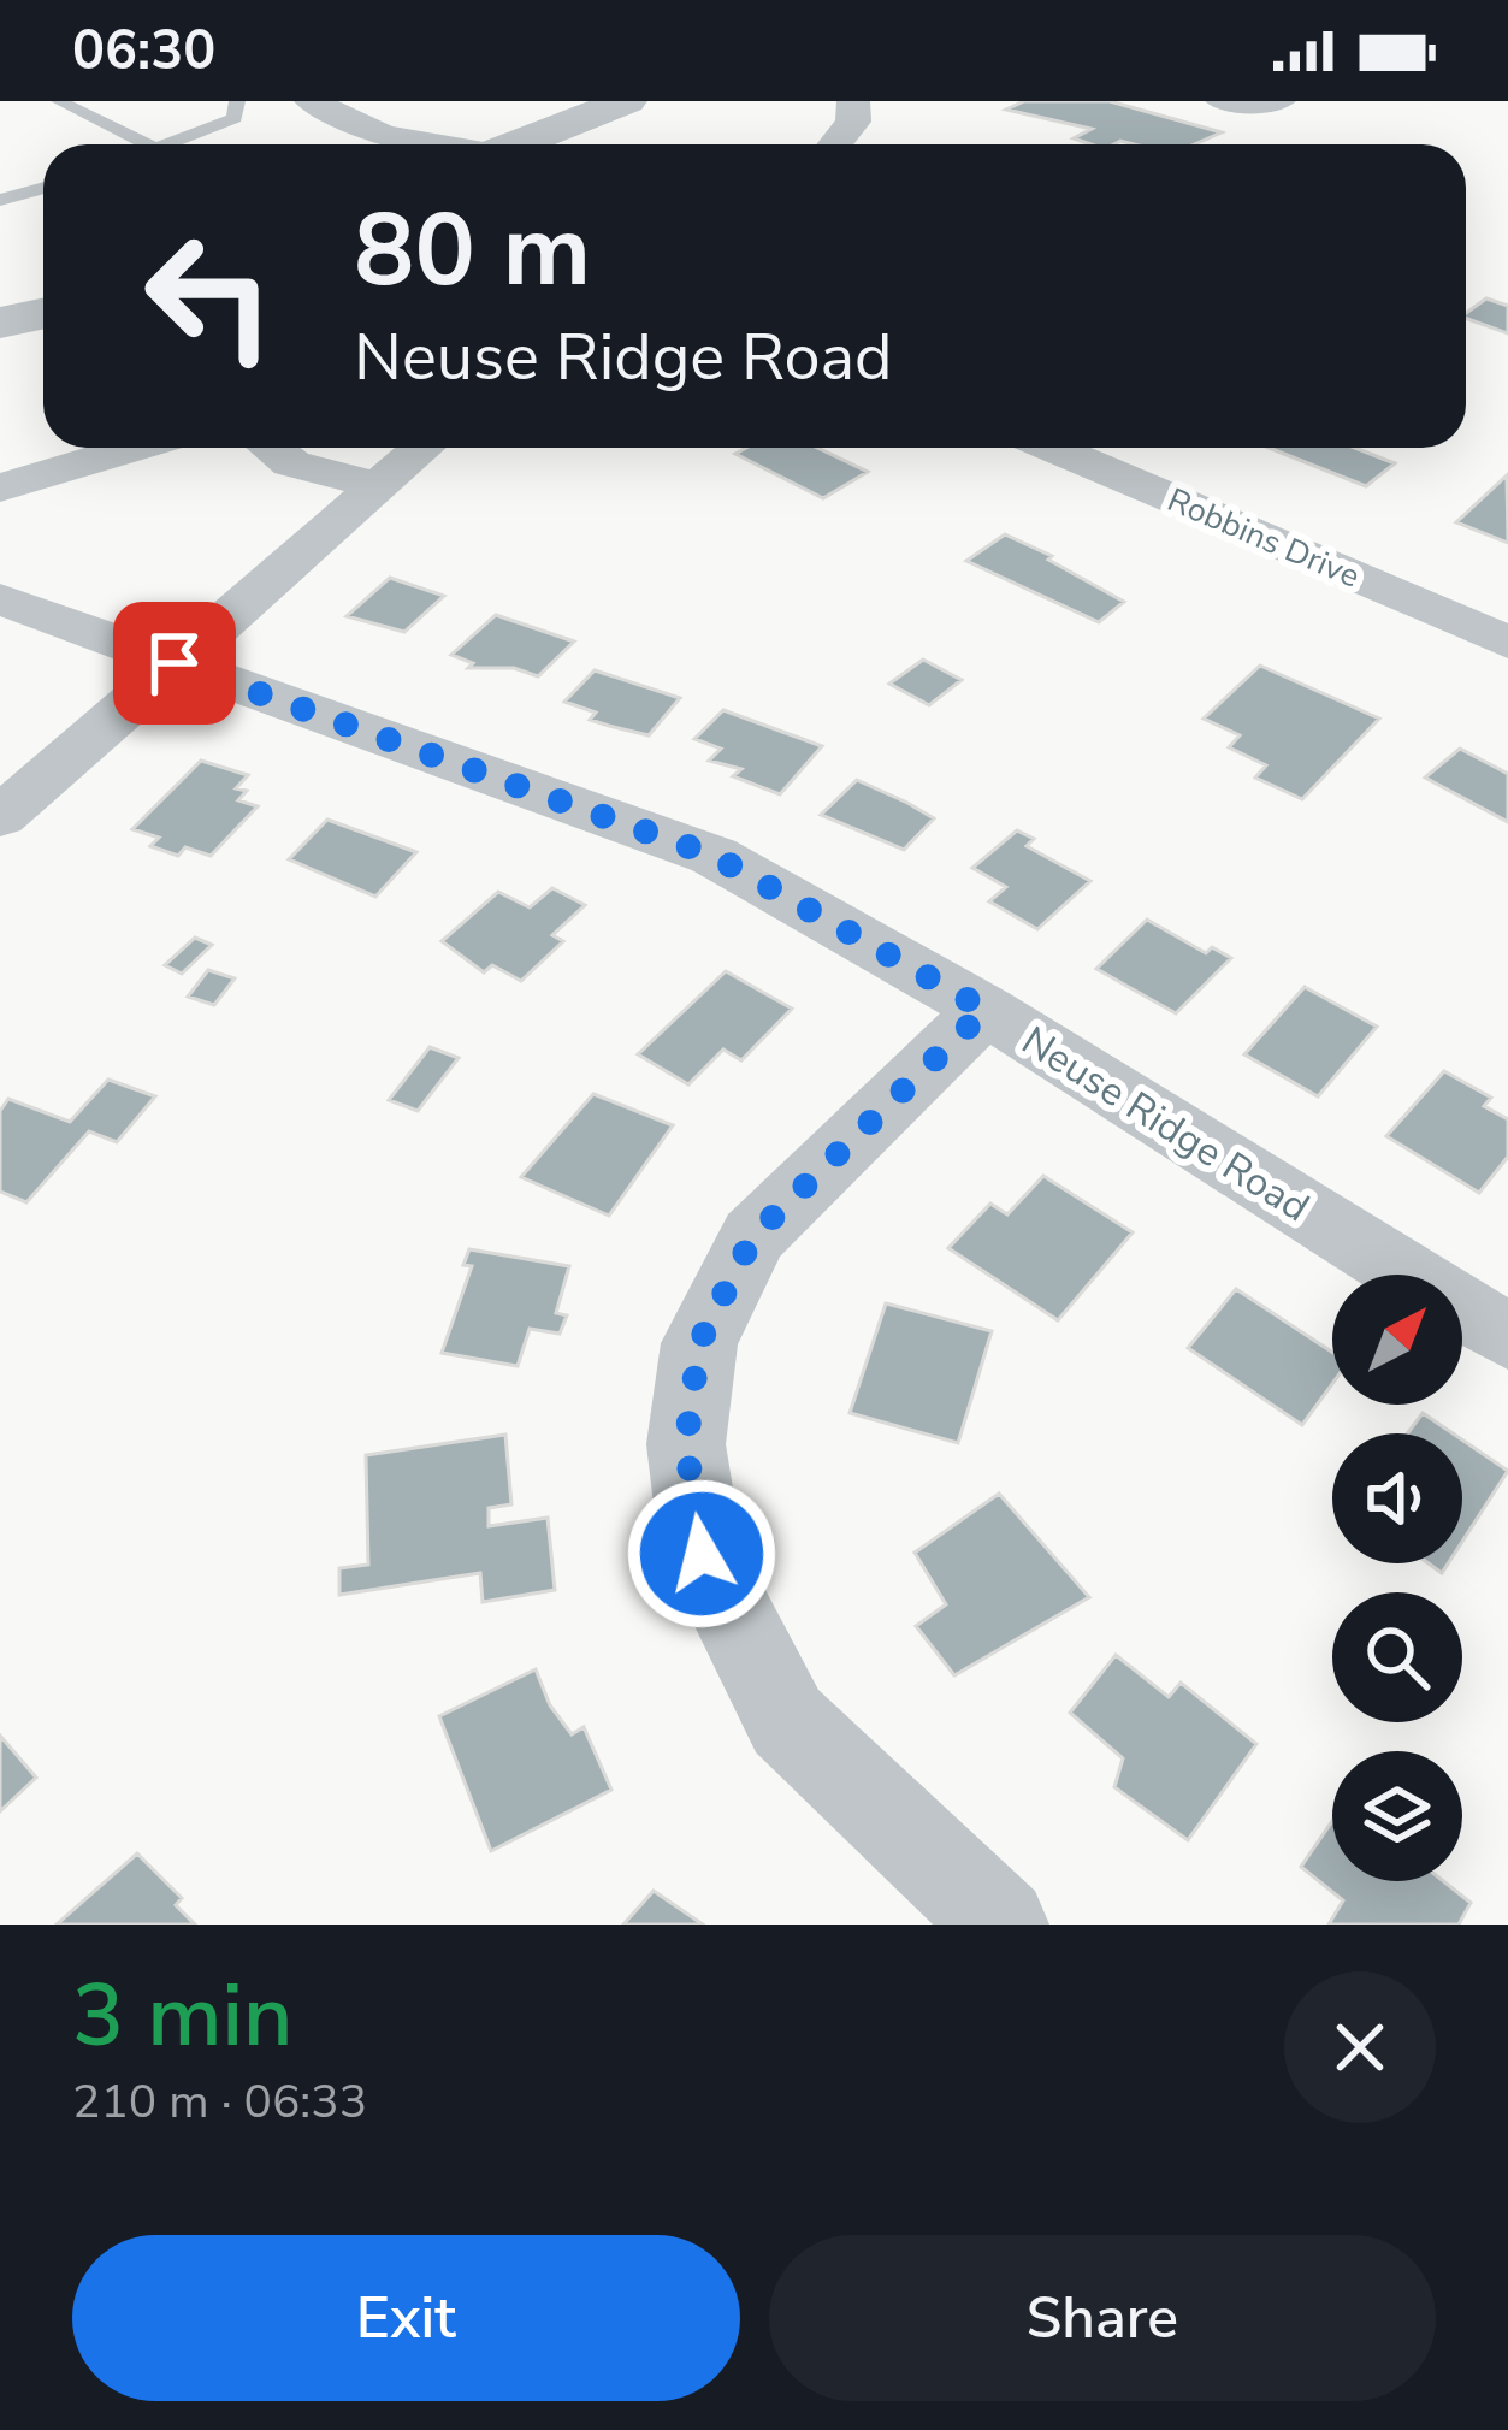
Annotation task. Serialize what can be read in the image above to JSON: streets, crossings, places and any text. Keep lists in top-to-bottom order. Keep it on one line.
{"streets":{"street":["Robbins Drive","Neuse Ridge Road"]},"north":"top right","page":{"status":"06:30","turn":["80 m","Neuse Ridge Road"],"heading":["3 min","210 m · 06:33"],"buttons":["Exit","Share"]}}
